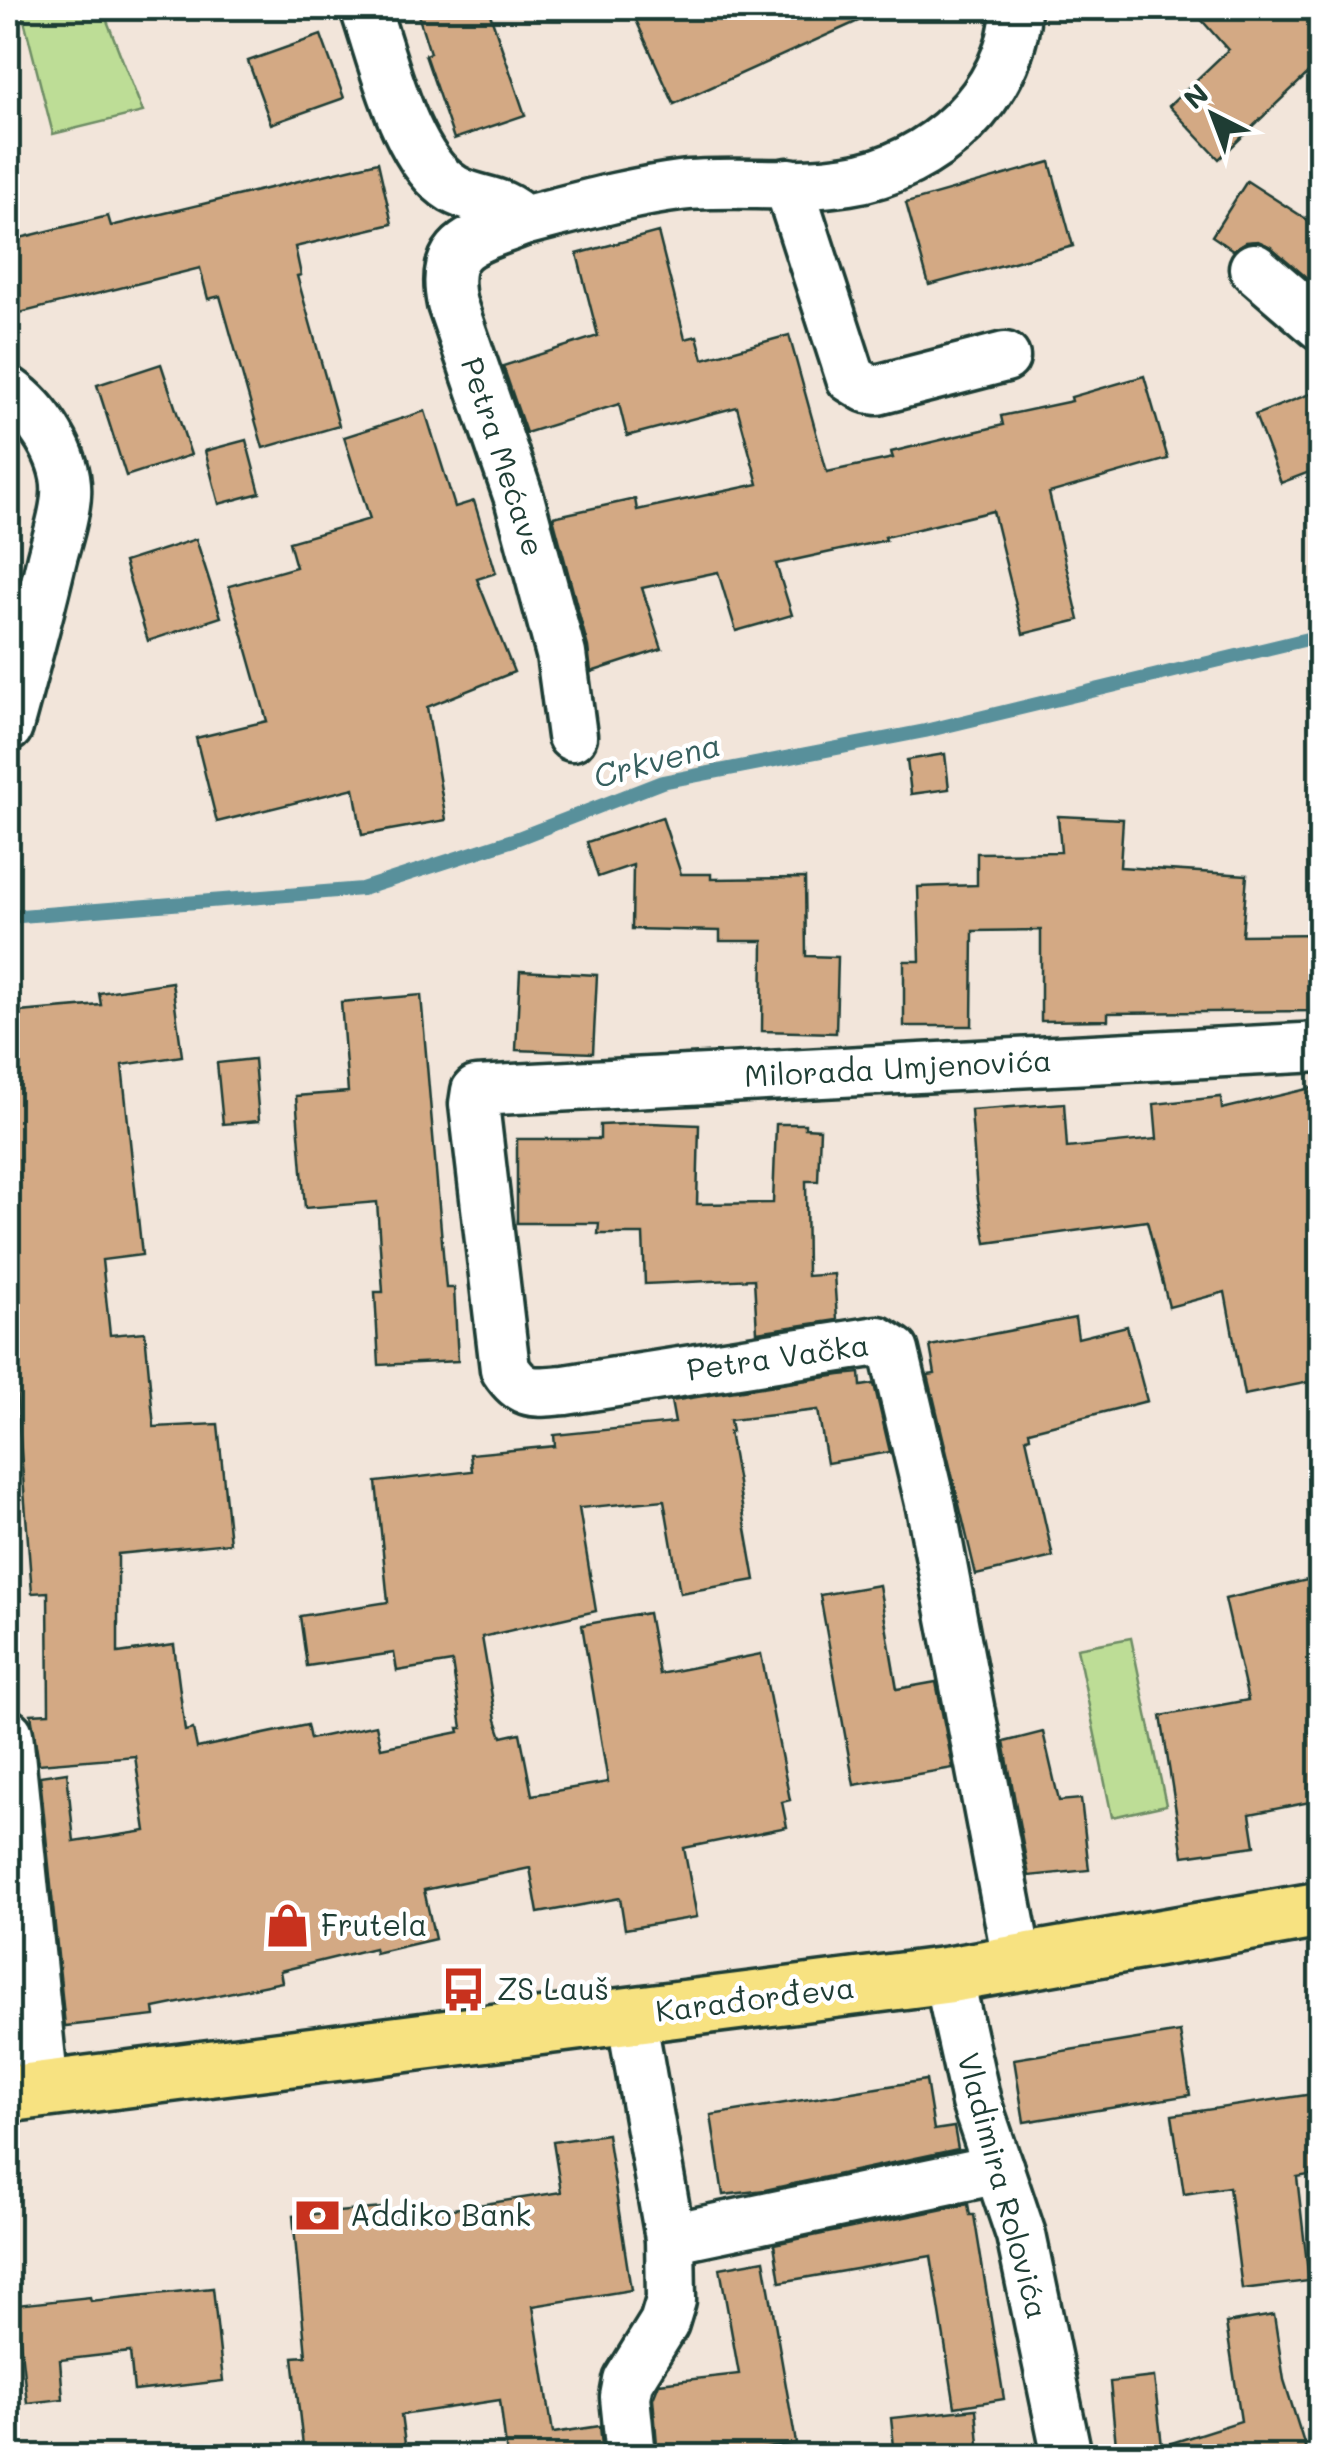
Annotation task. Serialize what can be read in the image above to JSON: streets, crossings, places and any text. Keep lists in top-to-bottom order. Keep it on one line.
{"streets":{"main road":["Karađorđeva"],"street":["Petra Mećave","Milorada Umjenovića","Petra Vačka","Vladimira Rolovića"]},"crossings":[["Milorada Umjenovića","Petra Vačka"],["Petra Vačka","Karađorđeva"],["Karađorđeva","Vladimira Rolovića"]],"water":["Crkvena"],"places":{"shop":["Frutela"],"bus stop":["ZS Lauš"],"bank":["Addiko Bank"]},"north":"top left"}
